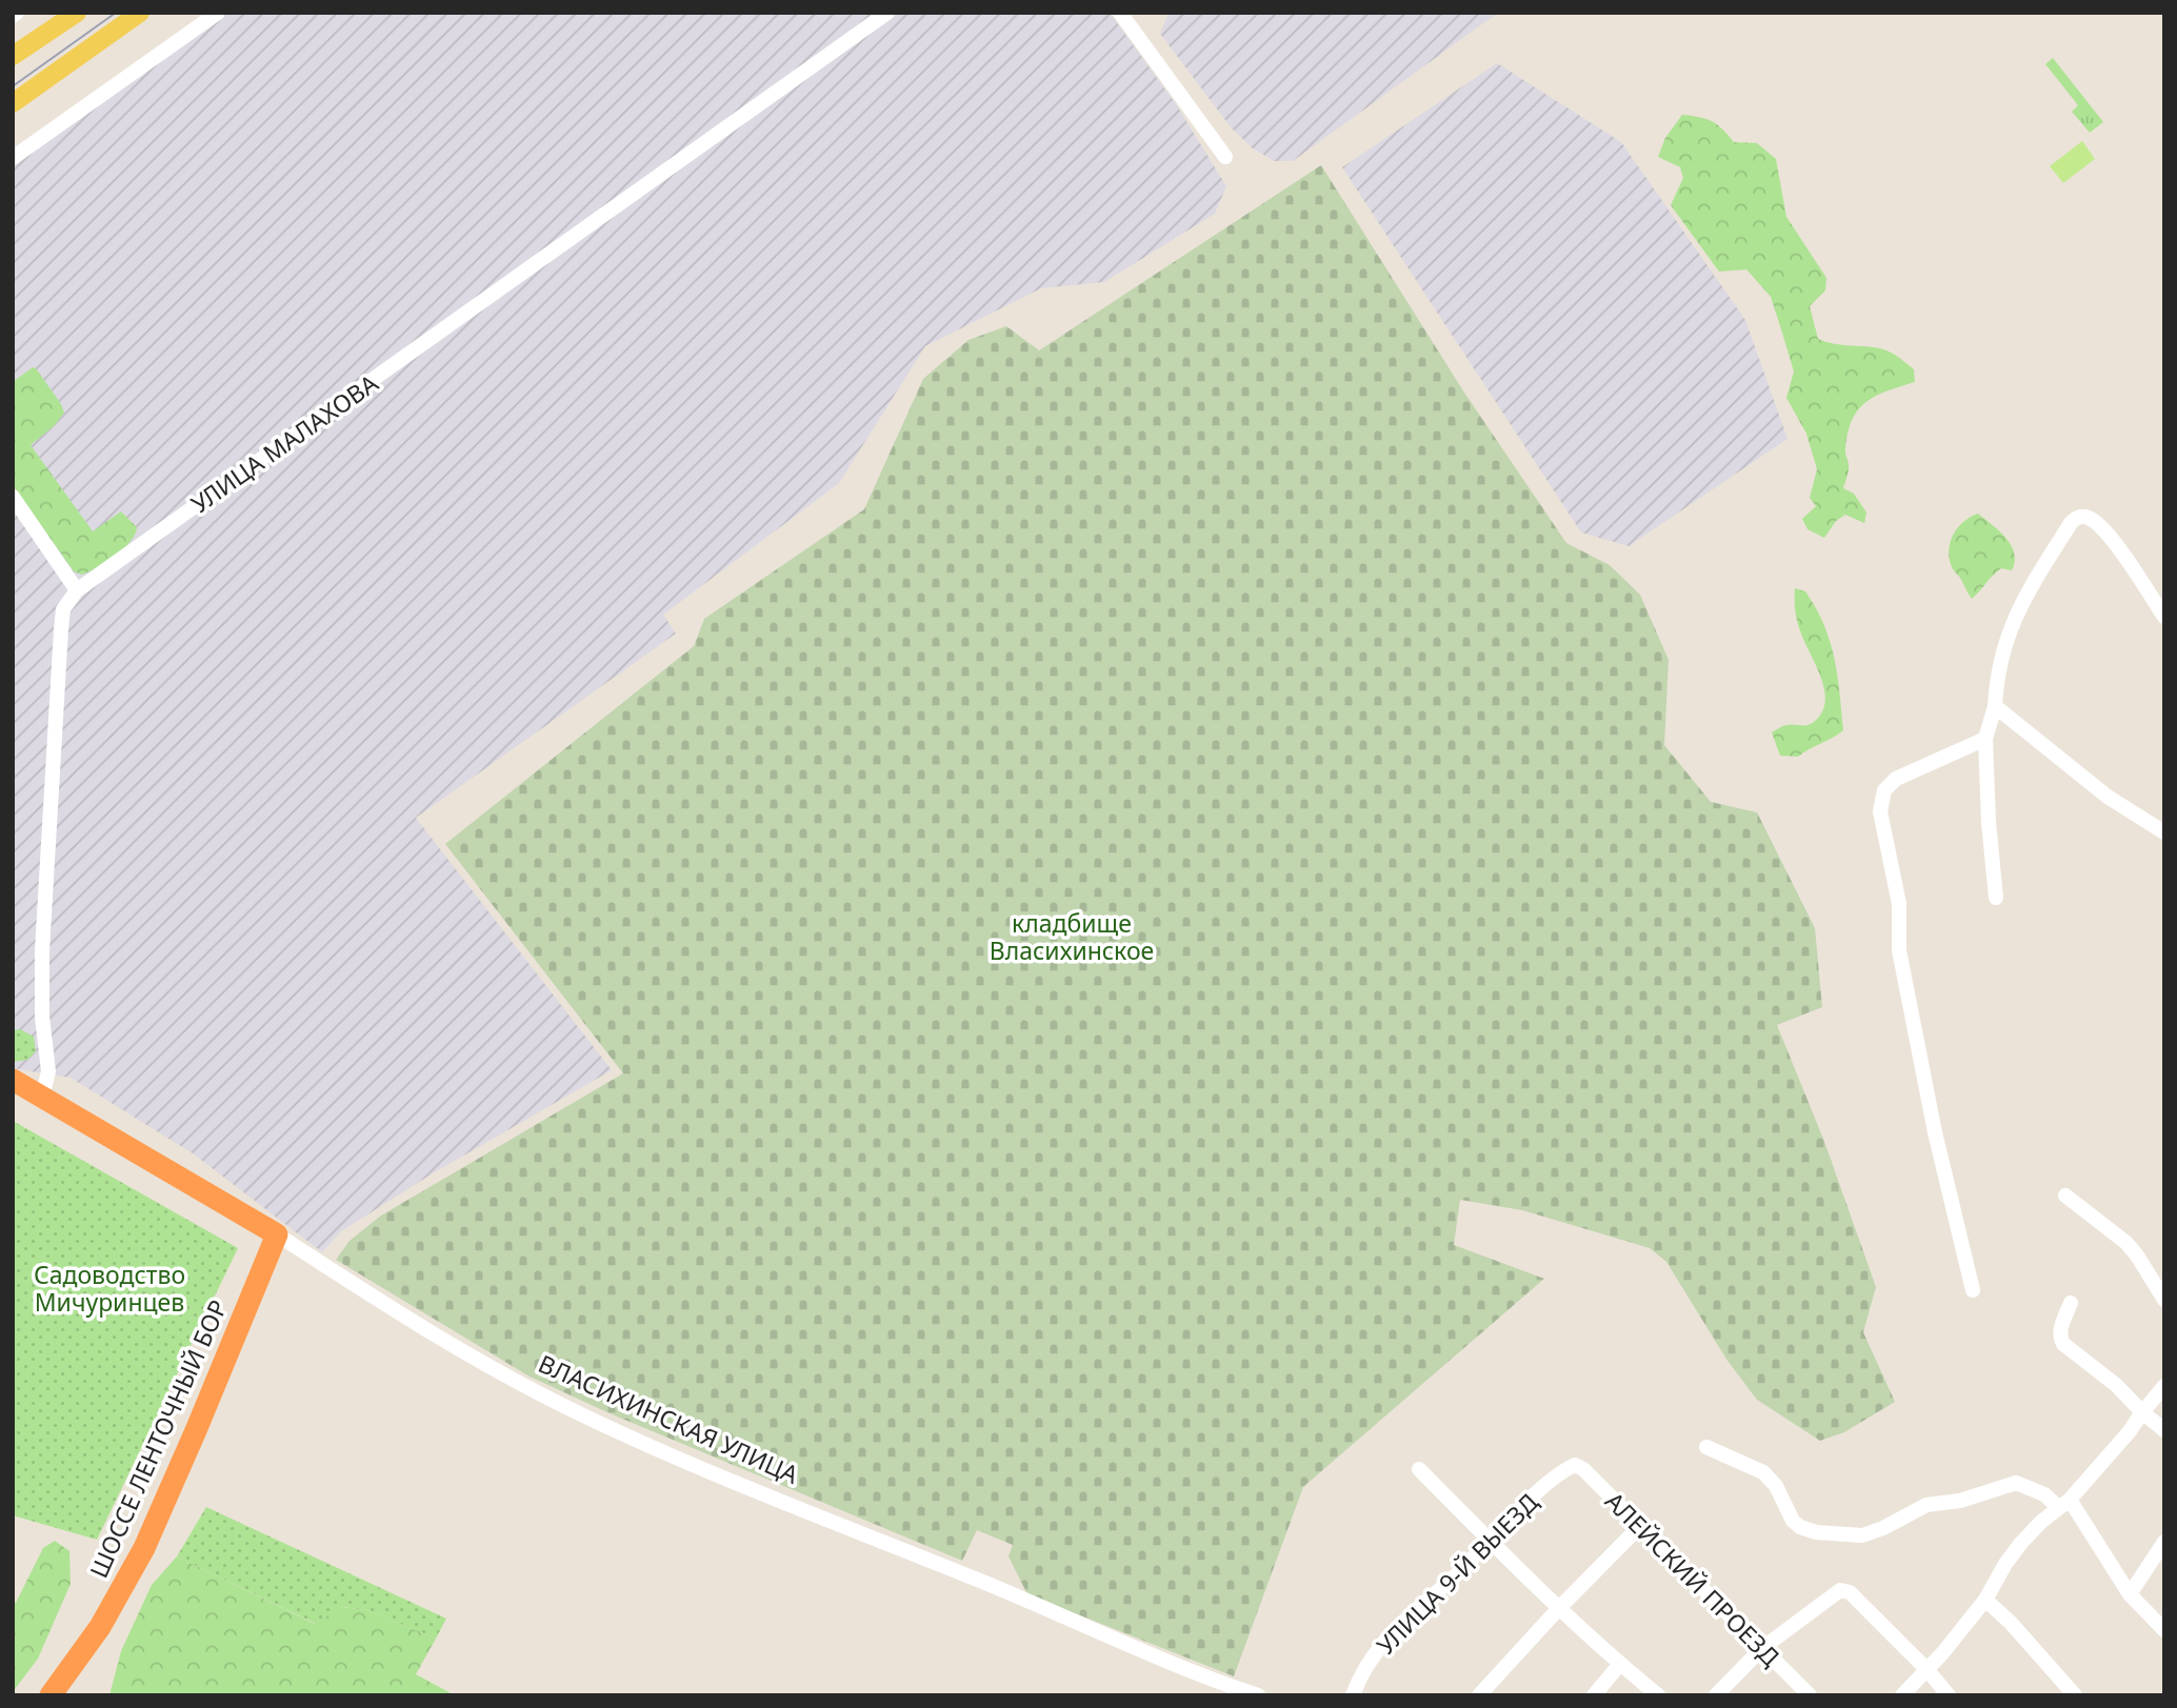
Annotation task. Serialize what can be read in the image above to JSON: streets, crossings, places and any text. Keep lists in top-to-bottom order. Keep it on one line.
{"streets":{"highway":["ВЛАСИХИНСКАЯ УЛИЦА","ШОССЕ ЛЕНТОЧНЫЙ БОР"],"street":["УЛИЦА МАЛАХОВА","УЛИЦА 9-Й ВЫЕЗД","АЛЕЙСКИЙ ПРОЕЗД"]},"crossings":[["УЛИЦА МАЛАХОВА","ВЛАСИХИНСКАЯ УЛИЦА"],["ВЛАСИХИНСКАЯ УЛИЦА","ШОССЕ ЛЕНТОЧНЫЙ БОР"],["УЛИЦА 9-Й ВЫЕЗД","АЛЕЙСКИЙ ПРОЕЗД"]],"parks":["кладбище Власихинское","Садоводство Мичуринцев"]}
